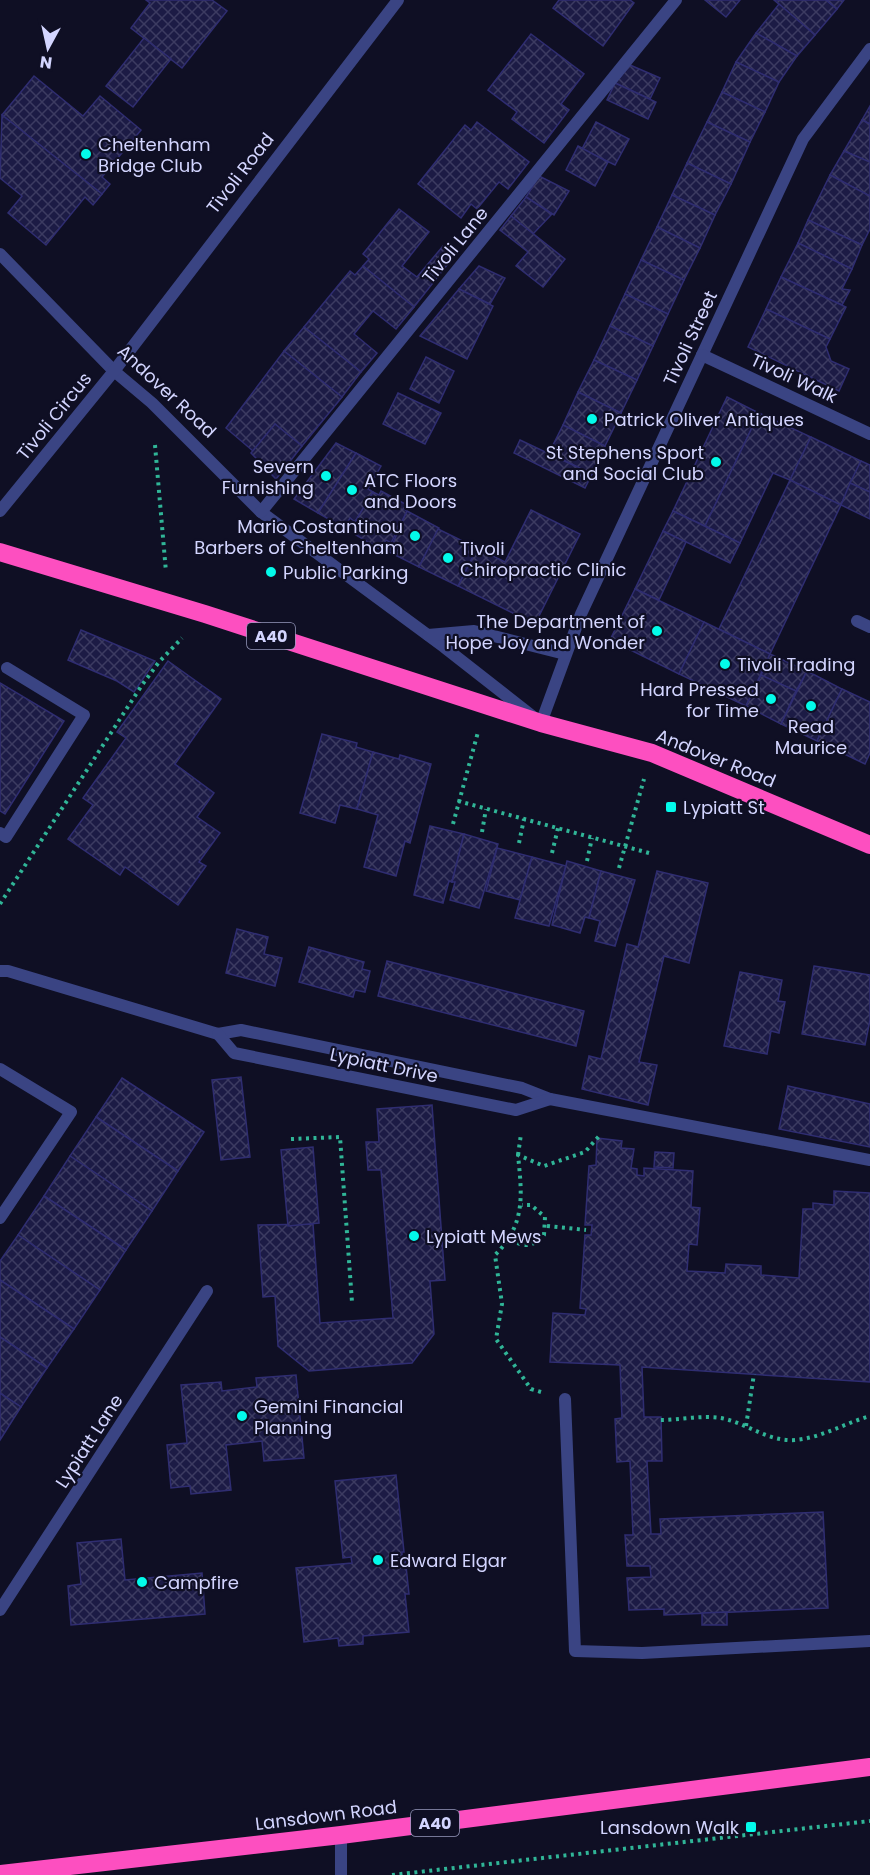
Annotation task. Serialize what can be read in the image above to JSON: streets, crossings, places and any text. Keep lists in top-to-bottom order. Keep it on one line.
{"streets":{"highway":["Andover Road","A40","Lansdown Road"],"street":["Tivoli Road","Tivoli Lane","Tivoli Street","Tivoli Walk","Tivoli Circus","Lypiatt Drive","Lypiatt Lane"]},"crossings":[["Tivoli Road","Andover Road"],["Tivoli Road","Tivoli Circus"],["Tivoli Lane","Andover Road"],["Tivoli Street","Tivoli Walk"],["Tivoli Street","Andover Road"],["Andover Road","Tivoli Circus"]],"places":{"other":["Cheltenham Bridge Club","Patrick Oliver Antiques","St Stephens Sport and Social Club","Severn Furnishing","ATC Floors and Doors","Mario Costantinou Barbers of Cheltenham","Tivoli Chiropractic Clinic","Public Parking","The Department of Hope Joy and Wonder","Tivoli Trading","Hard Pressed for Time","Read Maurice","Lypiatt Mews","Gemini Financial Planning","Edward Elgar","Campfire"],"transit":["Lypiatt St","Lansdown Walk"]},"north":"bottom"}
